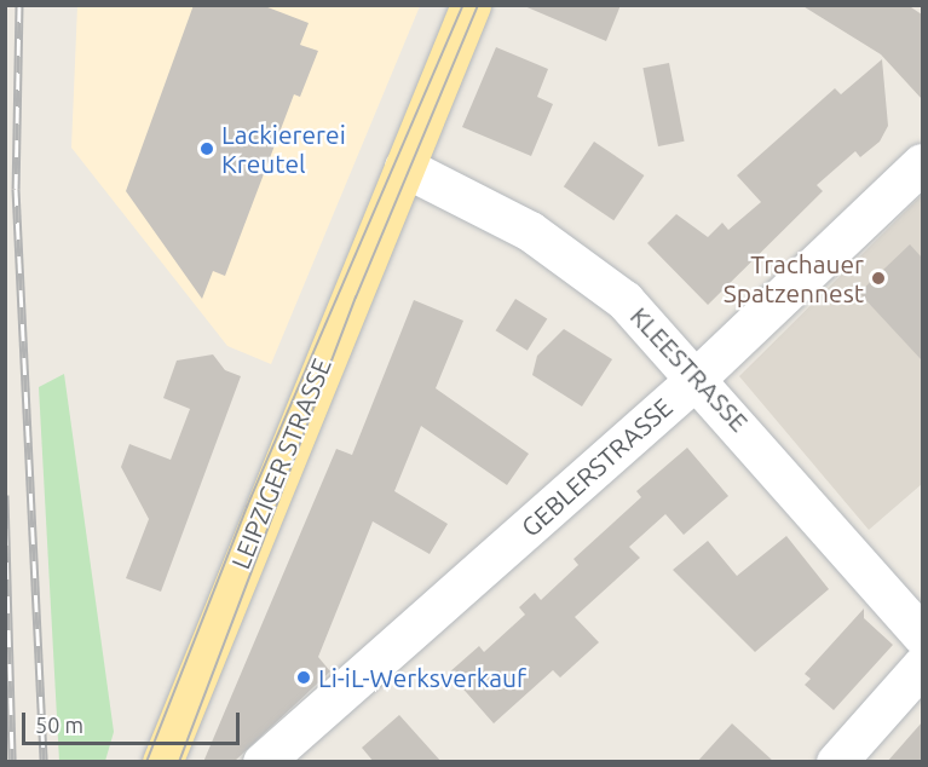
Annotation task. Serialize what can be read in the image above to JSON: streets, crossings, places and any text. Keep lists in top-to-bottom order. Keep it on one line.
{"streets":{"main road":["LEIPZIGER STRASSE"],"street":["KLEESTRASSE","GEBLERSTRASSE"]},"crossings":[["KLEESTRASSE","LEIPZIGER STRASSE"],["KLEESTRASSE","GEBLERSTRASSE"]],"places":["Lackiererei Kreutel","Trachauer Spatzennest","Li-iL-Werksverkauf"],"scale_bar":"50 m"}
